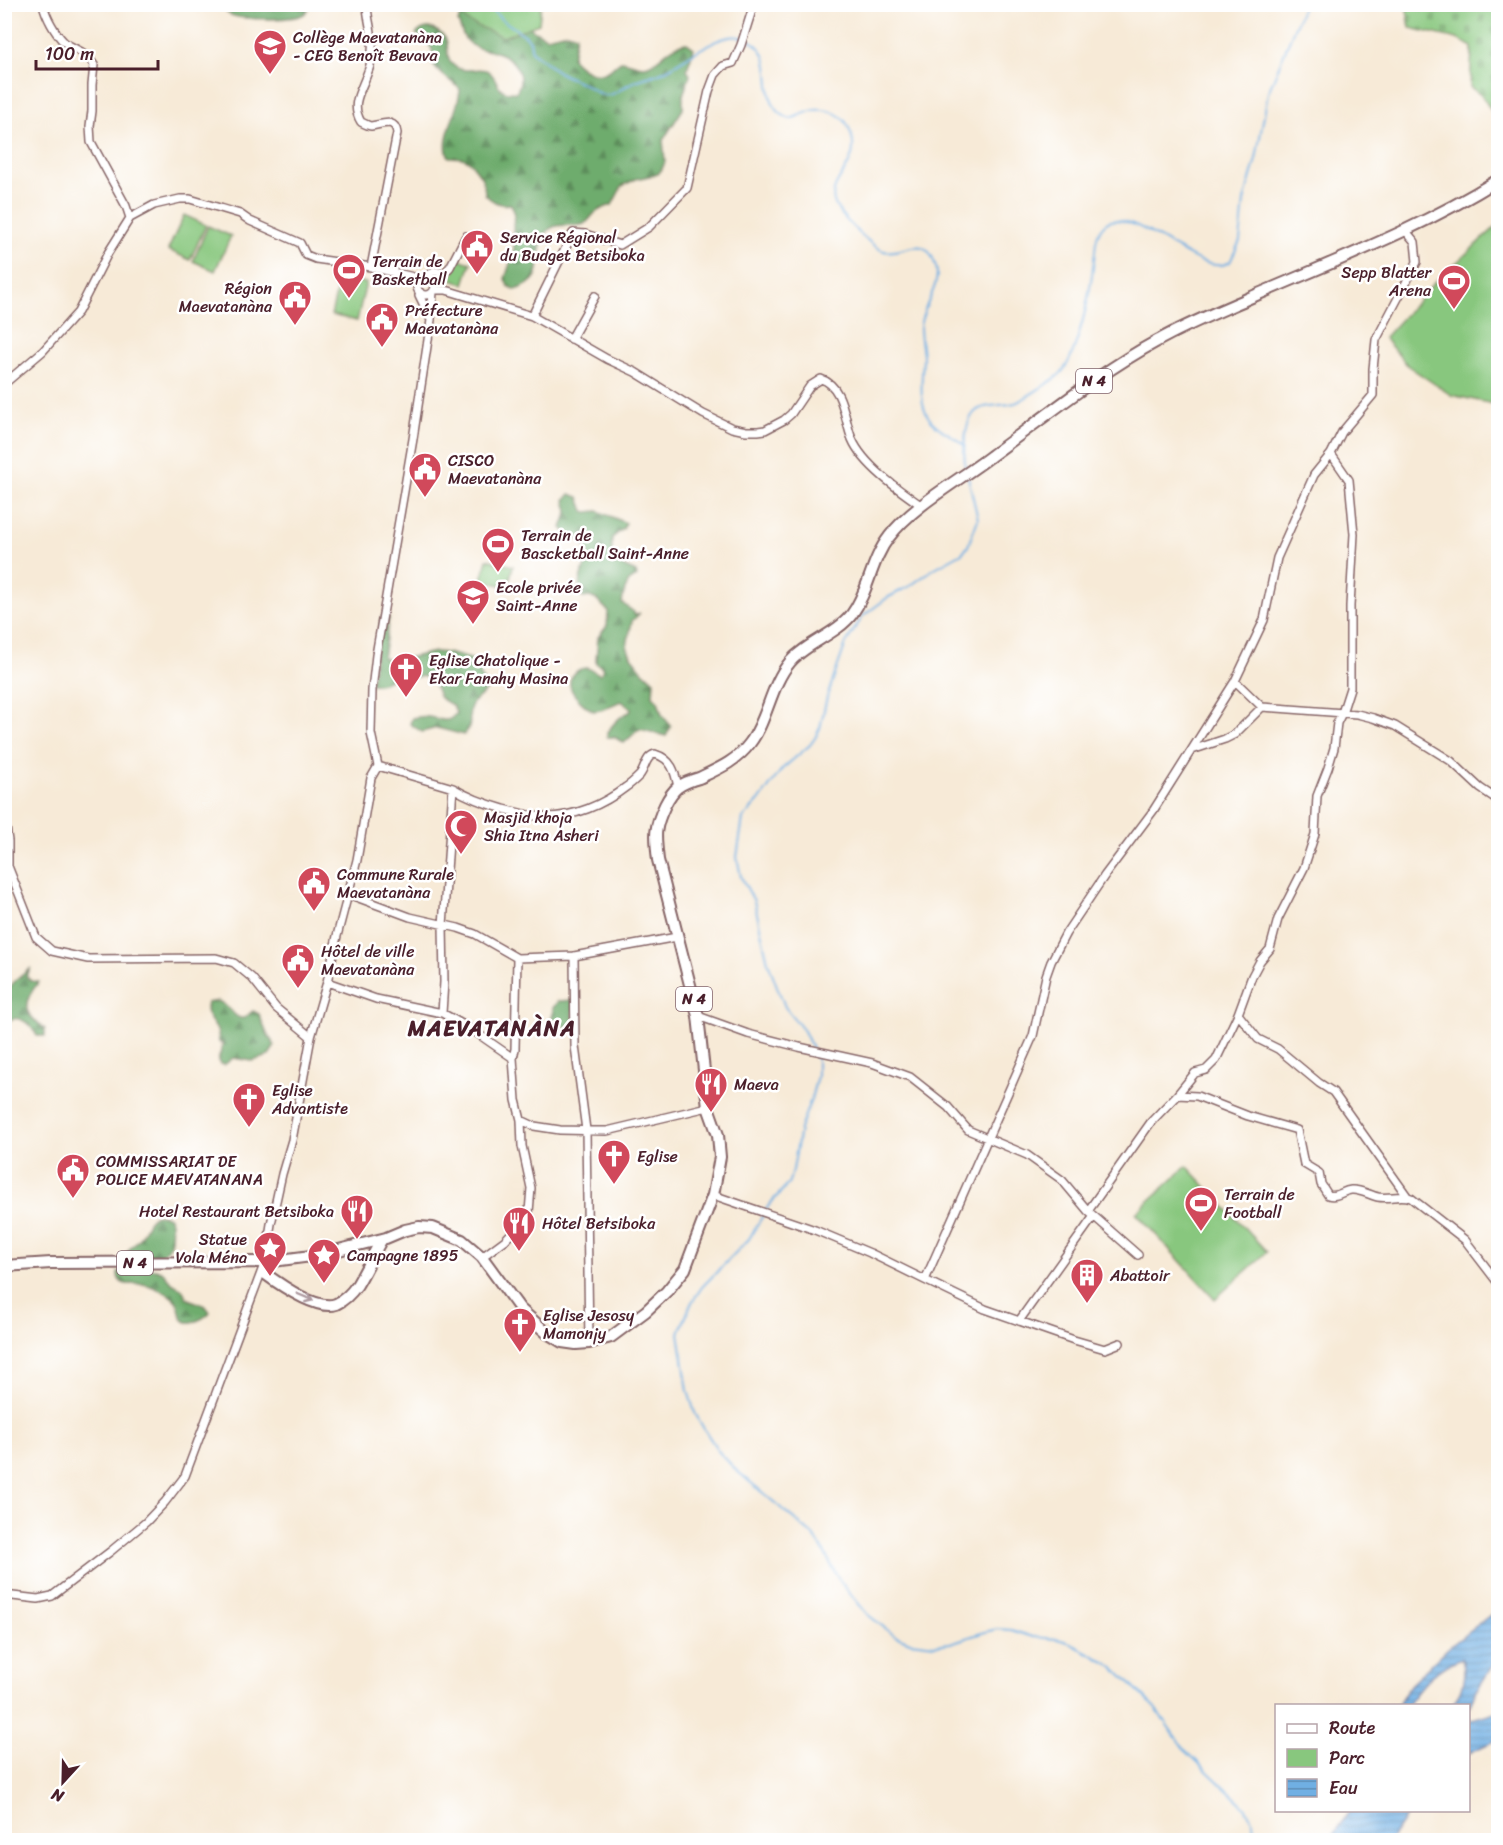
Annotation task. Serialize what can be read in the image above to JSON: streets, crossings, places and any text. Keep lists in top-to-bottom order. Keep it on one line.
{"streets":{"main road":["N 4"]},"districts":["MAEVATANÀNA"],"places":{"school or university":["Collège Maevatanàna - CEG Benoît Bevava","Ecole privée Saint-Anne"],"public building":["Service Régional du Budget Betsiboka","Région Maevatanàna","Préfecture Maevatanàna","CISCO Maevatanàna","Commune Rurale Maevatanàna","Hôtel de ville Maevatanàna","COMMISSARIAT DE POLICE MAEVATANANA"],"sports":["Terrain de Basketball","Sepp Blatter Arena","Terrain de Bascketball Saint-Anne","Terrain de Football"],"church":["Eglise Chatolique - Ekar Fanahy Masina","Eglise Advantiste","Eglise","Eglise Jesosy Mamonjy"],"mosque":["Masjid khoja Shia Itna Asheri"],"restaurant":["Maeva","Hotel Restaurant Betsiboka","Hôtel Betsiboka"],"place":["Statue Vola Ména","Campagne 1895"],"building":["Abattoir"]},"legend":["Route","Parc","Eau"],"scale_bar":"100 m","north":"bottom"}
